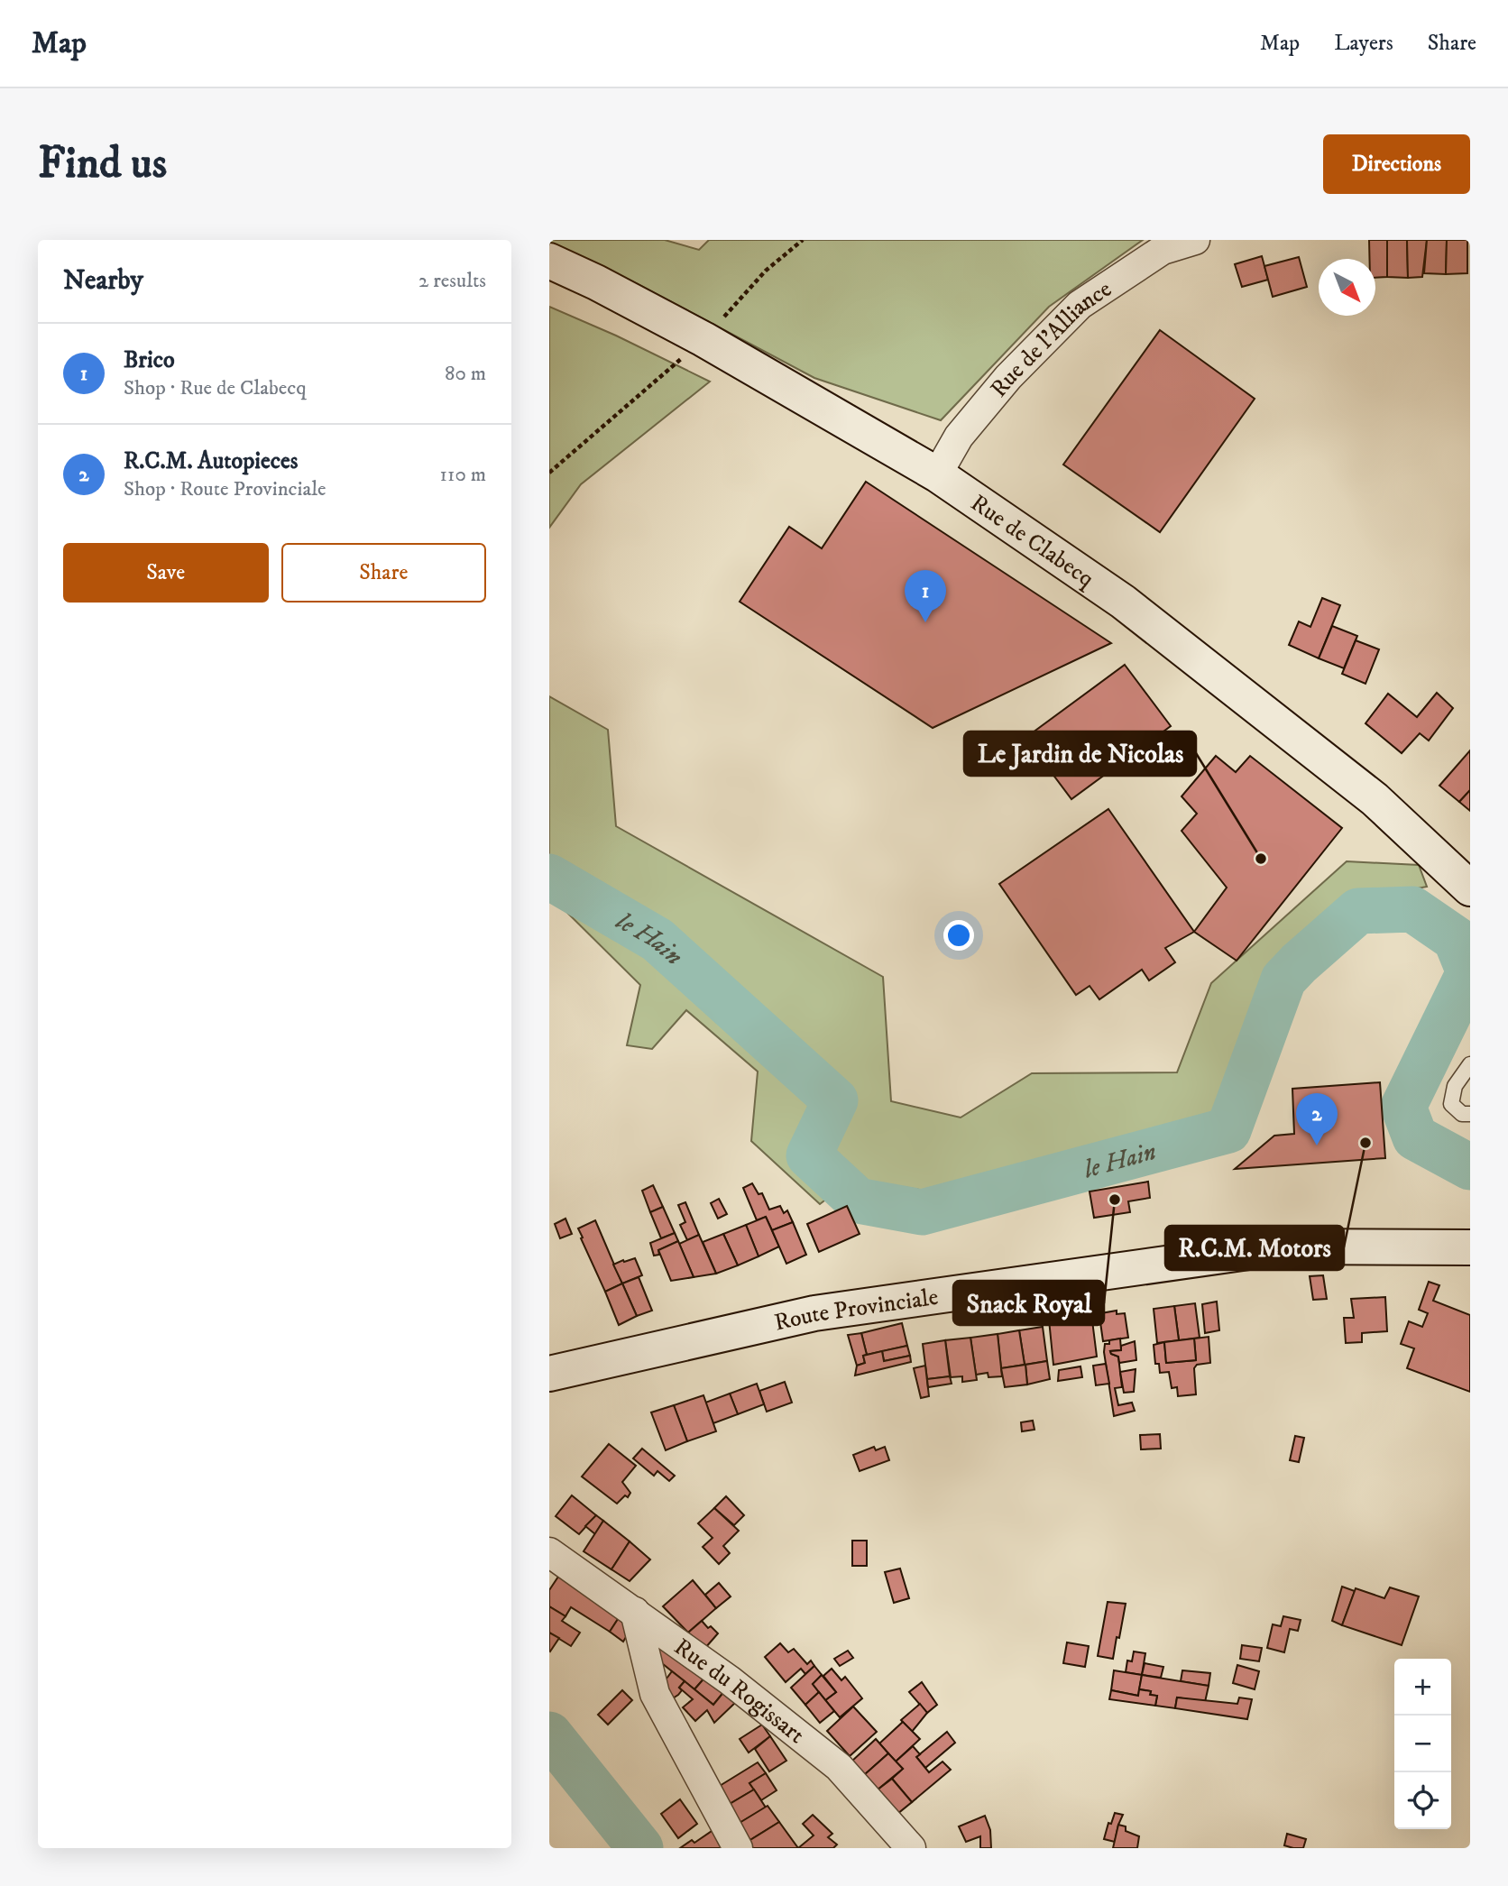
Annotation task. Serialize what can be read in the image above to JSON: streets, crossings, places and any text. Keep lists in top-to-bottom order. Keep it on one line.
{"streets":{"street":["Rue de l'Alliance","Rue de Clabecq","Route Provinciale","Rue du Rogissart"]},"crossings":[["Rue de l'Alliance","Rue de Clabecq"]],"water":["le Hain"],"places":["Le Jardin de Nicolas","R.C.M. Motors","Snack Royal"],"north":"bottom right","page":{"header":"Map","nav":["Map","Layers","Share"],"buttons":["Directions",["Save","Share"]],"title":"Find us","heading":["Nearby","2 results"],"list":[{"mark":"1","name":"Brico","note":"Shop · Rue de Clabecq","value":"80 m"},{"mark":"2","name":"R.C.M. Autopieces","note":"Shop · Route Provinciale","value":"110 m"}],"pins":["1","2"],"map_buttons":["+","−"]}}
